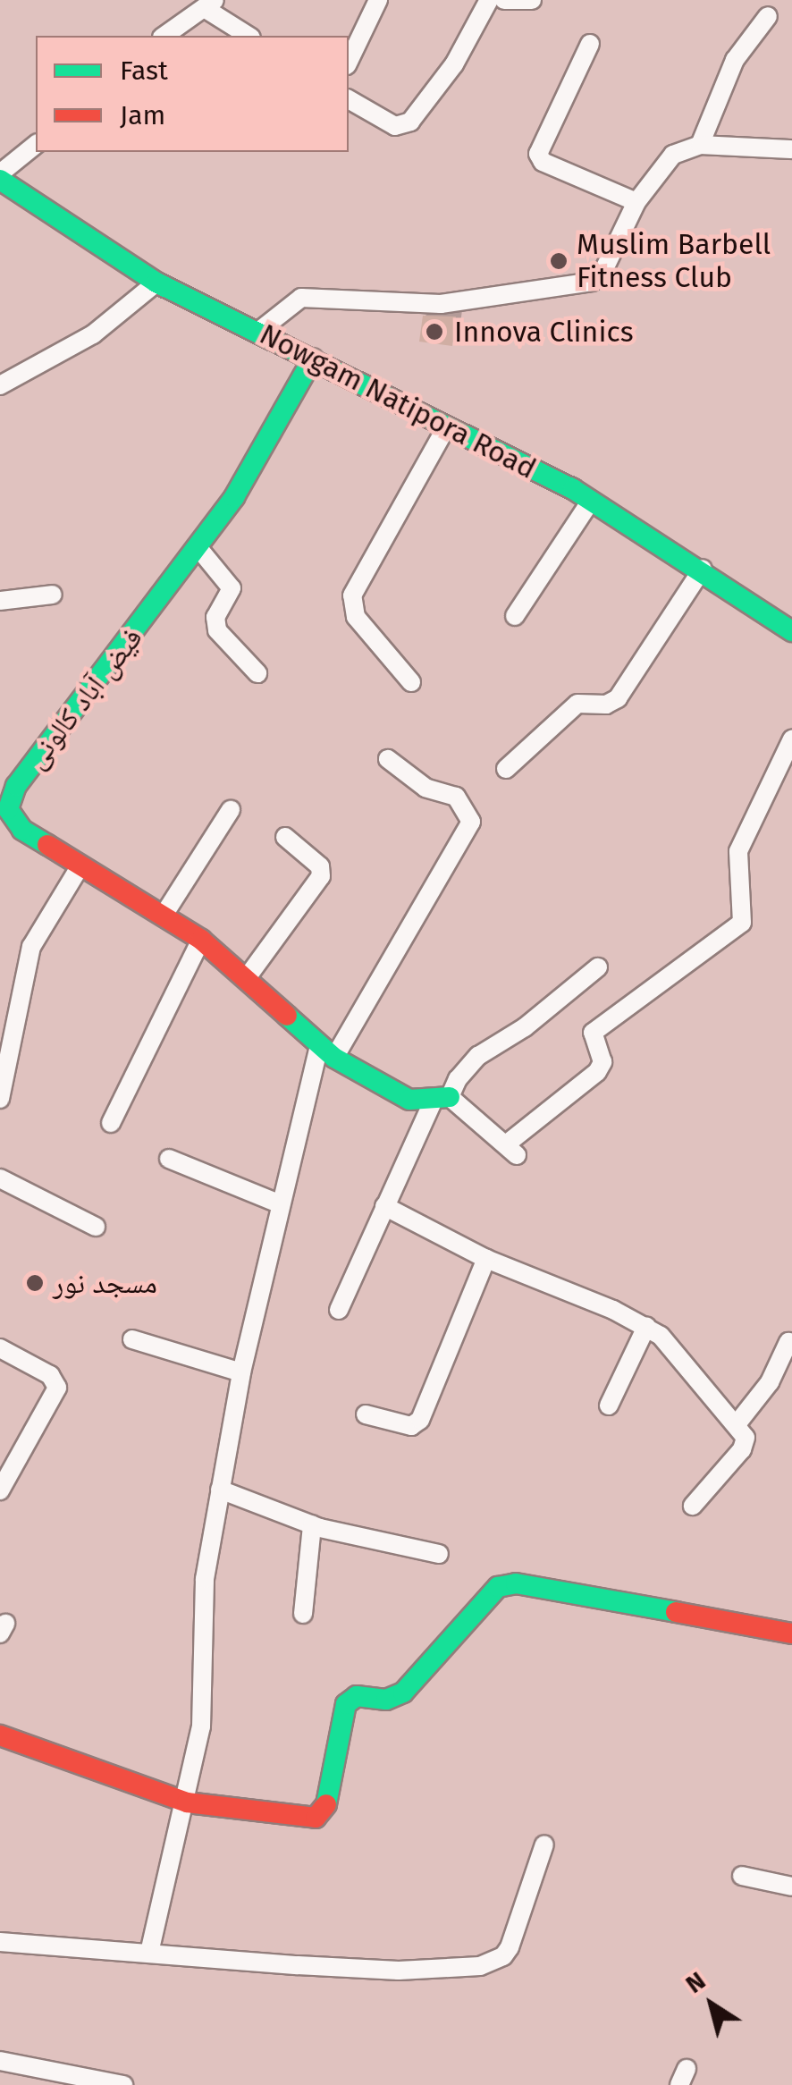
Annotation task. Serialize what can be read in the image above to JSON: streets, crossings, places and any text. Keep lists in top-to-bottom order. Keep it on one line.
{"streets":{"street":["Nowgam Natipora Road","فیض آباد کالونی"]},"crossings":[["Nowgam Natipora Road","فیض آباد کالونی"]],"places":["Muslim Barbell Fitness Club","Innova Clinics","مسجد نور"],"legend":["Fast","Jam"],"north":"top left"}
